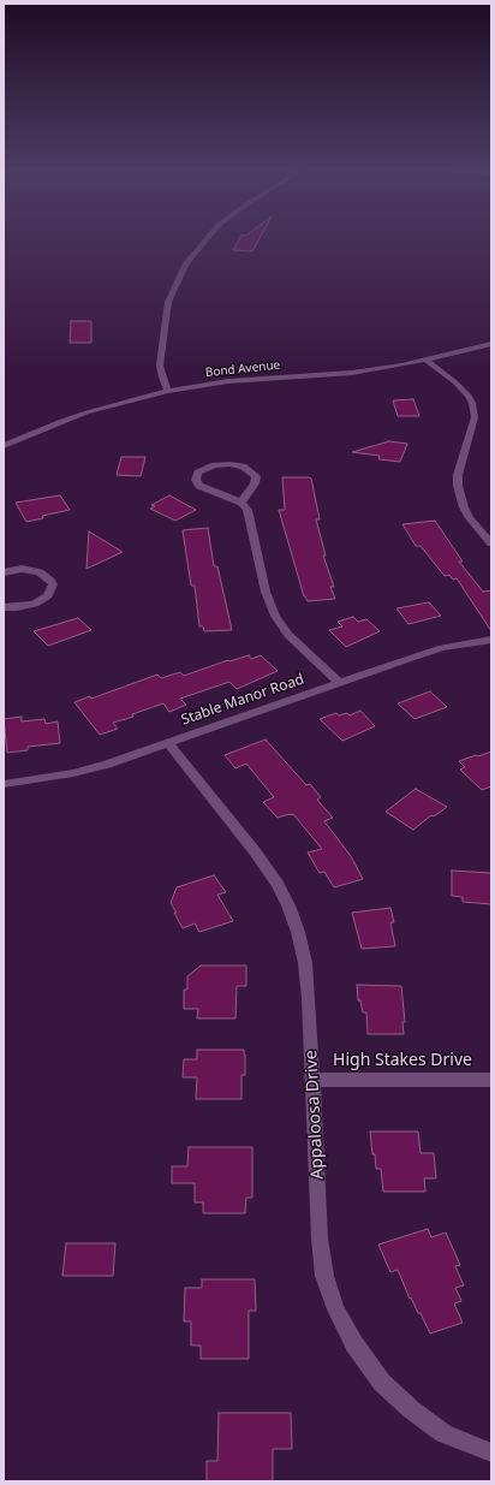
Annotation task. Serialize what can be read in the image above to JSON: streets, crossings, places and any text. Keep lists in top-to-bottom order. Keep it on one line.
{"streets":{"street":["Bond Avenue","Stable Manor Road","High Stakes Drive","Appaloosa Drive"]},"crossings":[["Stable Manor Road","Appaloosa Drive"],["High Stakes Drive","Appaloosa Drive"]]}
